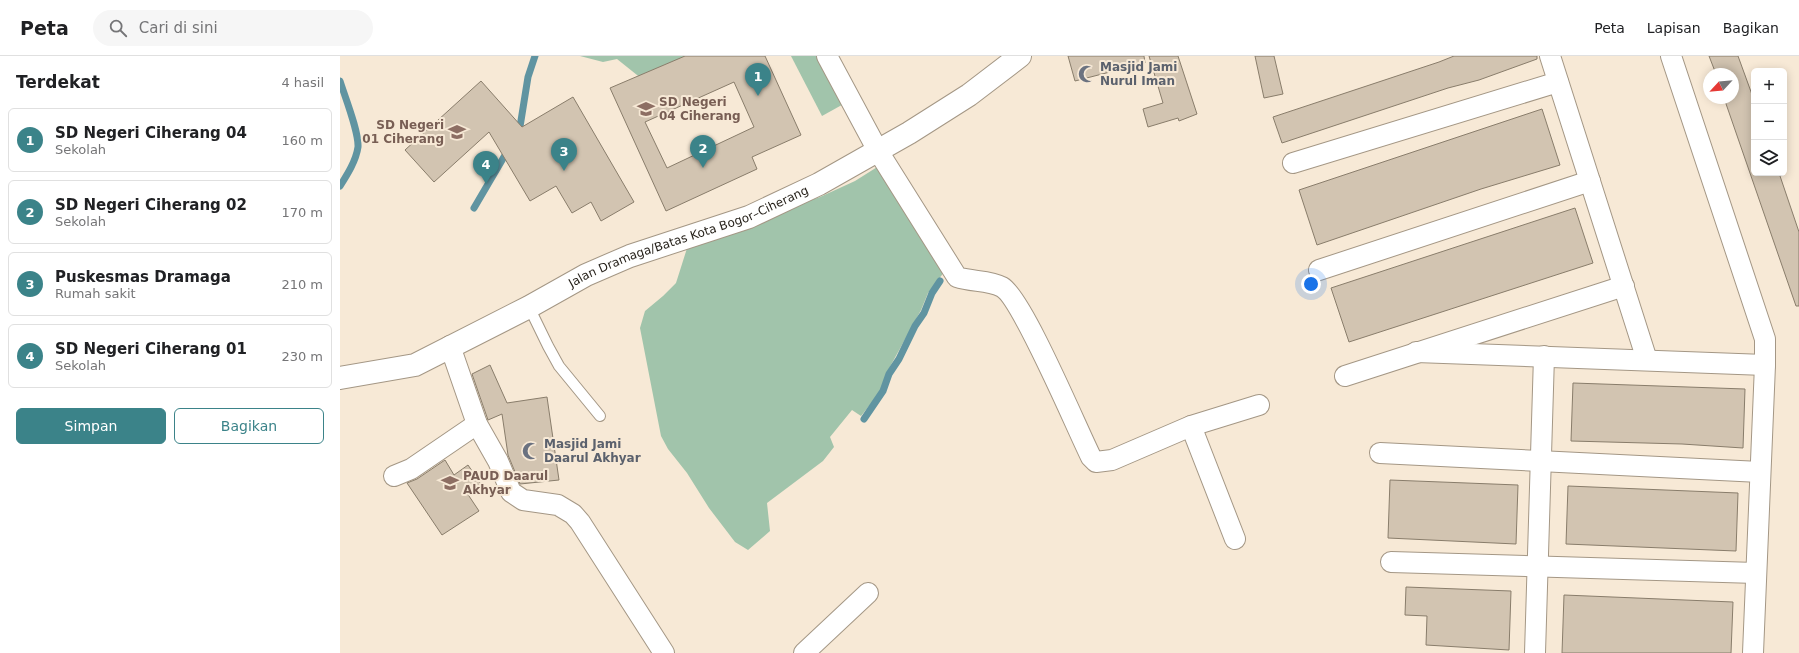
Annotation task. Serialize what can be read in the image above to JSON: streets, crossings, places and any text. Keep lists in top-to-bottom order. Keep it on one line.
{"streets":{"street":["Jalan Dramaga/Batas Kota Bogor–Ciherang"]},"places":{"mosque":["Masjid Jami Nurul Iman","Masjid Jami Daarul Akhyar"],"school or university":["SD Negeri 04 Ciherang","SD Negeri 01 Ciherang","PAUD Daarul Akhyar"]},"north":"bottom left","page":{"header":"Peta","search":"Cari di sini","nav":["Peta","Lapisan","Bagikan"],"heading":["Terdekat","4 hasil"],"pins":["1","2","3","4"],"map_buttons":["+","−"],"list":[{"mark":"1","name":"SD Negeri Ciherang 04","note":"Sekolah","value":"160 m"},{"mark":"2","name":"SD Negeri Ciherang 02","note":"Sekolah","value":"170 m"},{"mark":"3","name":"Puskesmas Dramaga","note":"Rumah sakit","value":"210 m"},{"mark":"4","name":"SD Negeri Ciherang 01","note":"Sekolah","value":"230 m"}],"buttons":["Simpan","Bagikan"]}}
